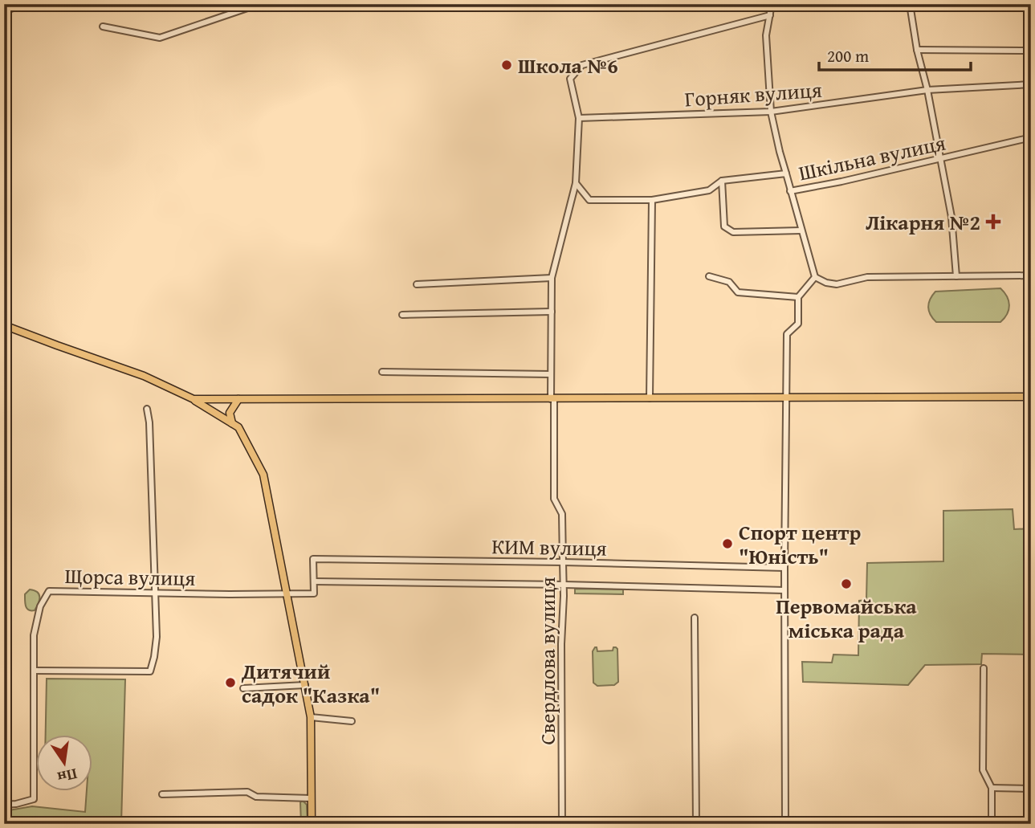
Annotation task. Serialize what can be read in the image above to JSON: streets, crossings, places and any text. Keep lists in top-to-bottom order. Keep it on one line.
{"streets":{"street":["Горняк вулиця","Шкільна вулиця","КИМ вулиця","Щорса вулиця","Свердлова вулиця"]},"crossings":[["Горняк вулиця","Свердлова вулиця"],["Шкільна вулиця","Свердлова вулиця"],["КИМ вулиця","Щорса вулиця"],["КИМ вулиця","Свердлова вулиця"]],"places":{"other":["Школа №6","Спорт центр \"Юність\"","Первомайська міська рада","Дитячий садок \"Казка\""],"health":["Лікарня №2"]},"scale_bar":"200 m","north":"bottom"}
